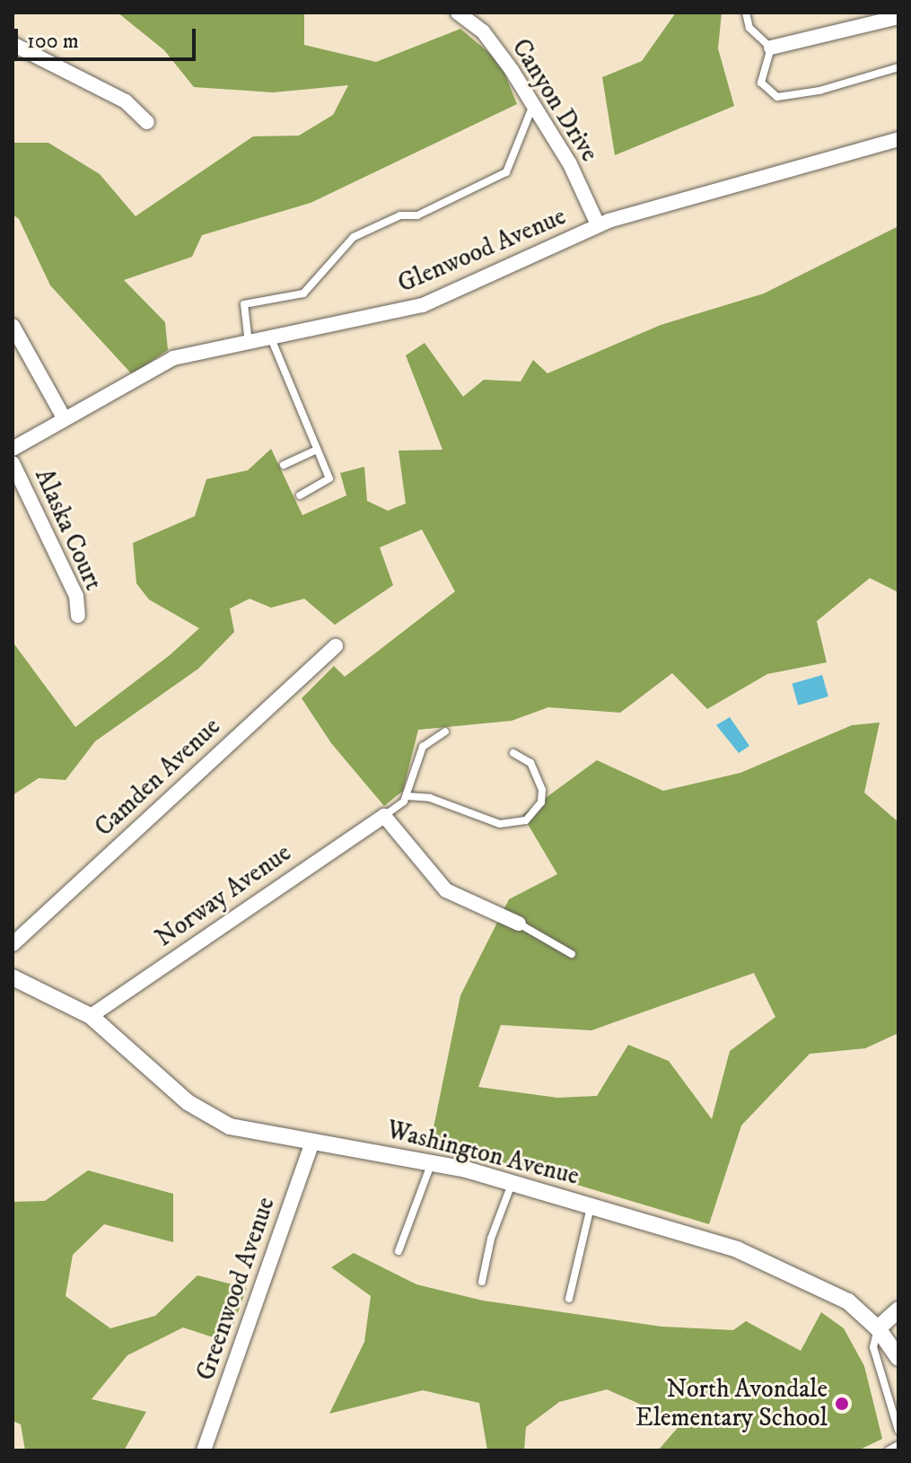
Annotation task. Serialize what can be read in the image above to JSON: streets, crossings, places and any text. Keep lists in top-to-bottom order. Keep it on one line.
{"streets":{"street":["Canyon Drive","Glenwood Avenue","Alaska Court","Camden Avenue","Norway Avenue","Washington Avenue","Greenwood Avenue"]},"crossings":[["Canyon Drive","Glenwood Avenue"],["Norway Avenue","Washington Avenue"],["Washington Avenue","Greenwood Avenue"]],"places":["North Avondale Elementary School"],"scale_bar":"100 m"}
